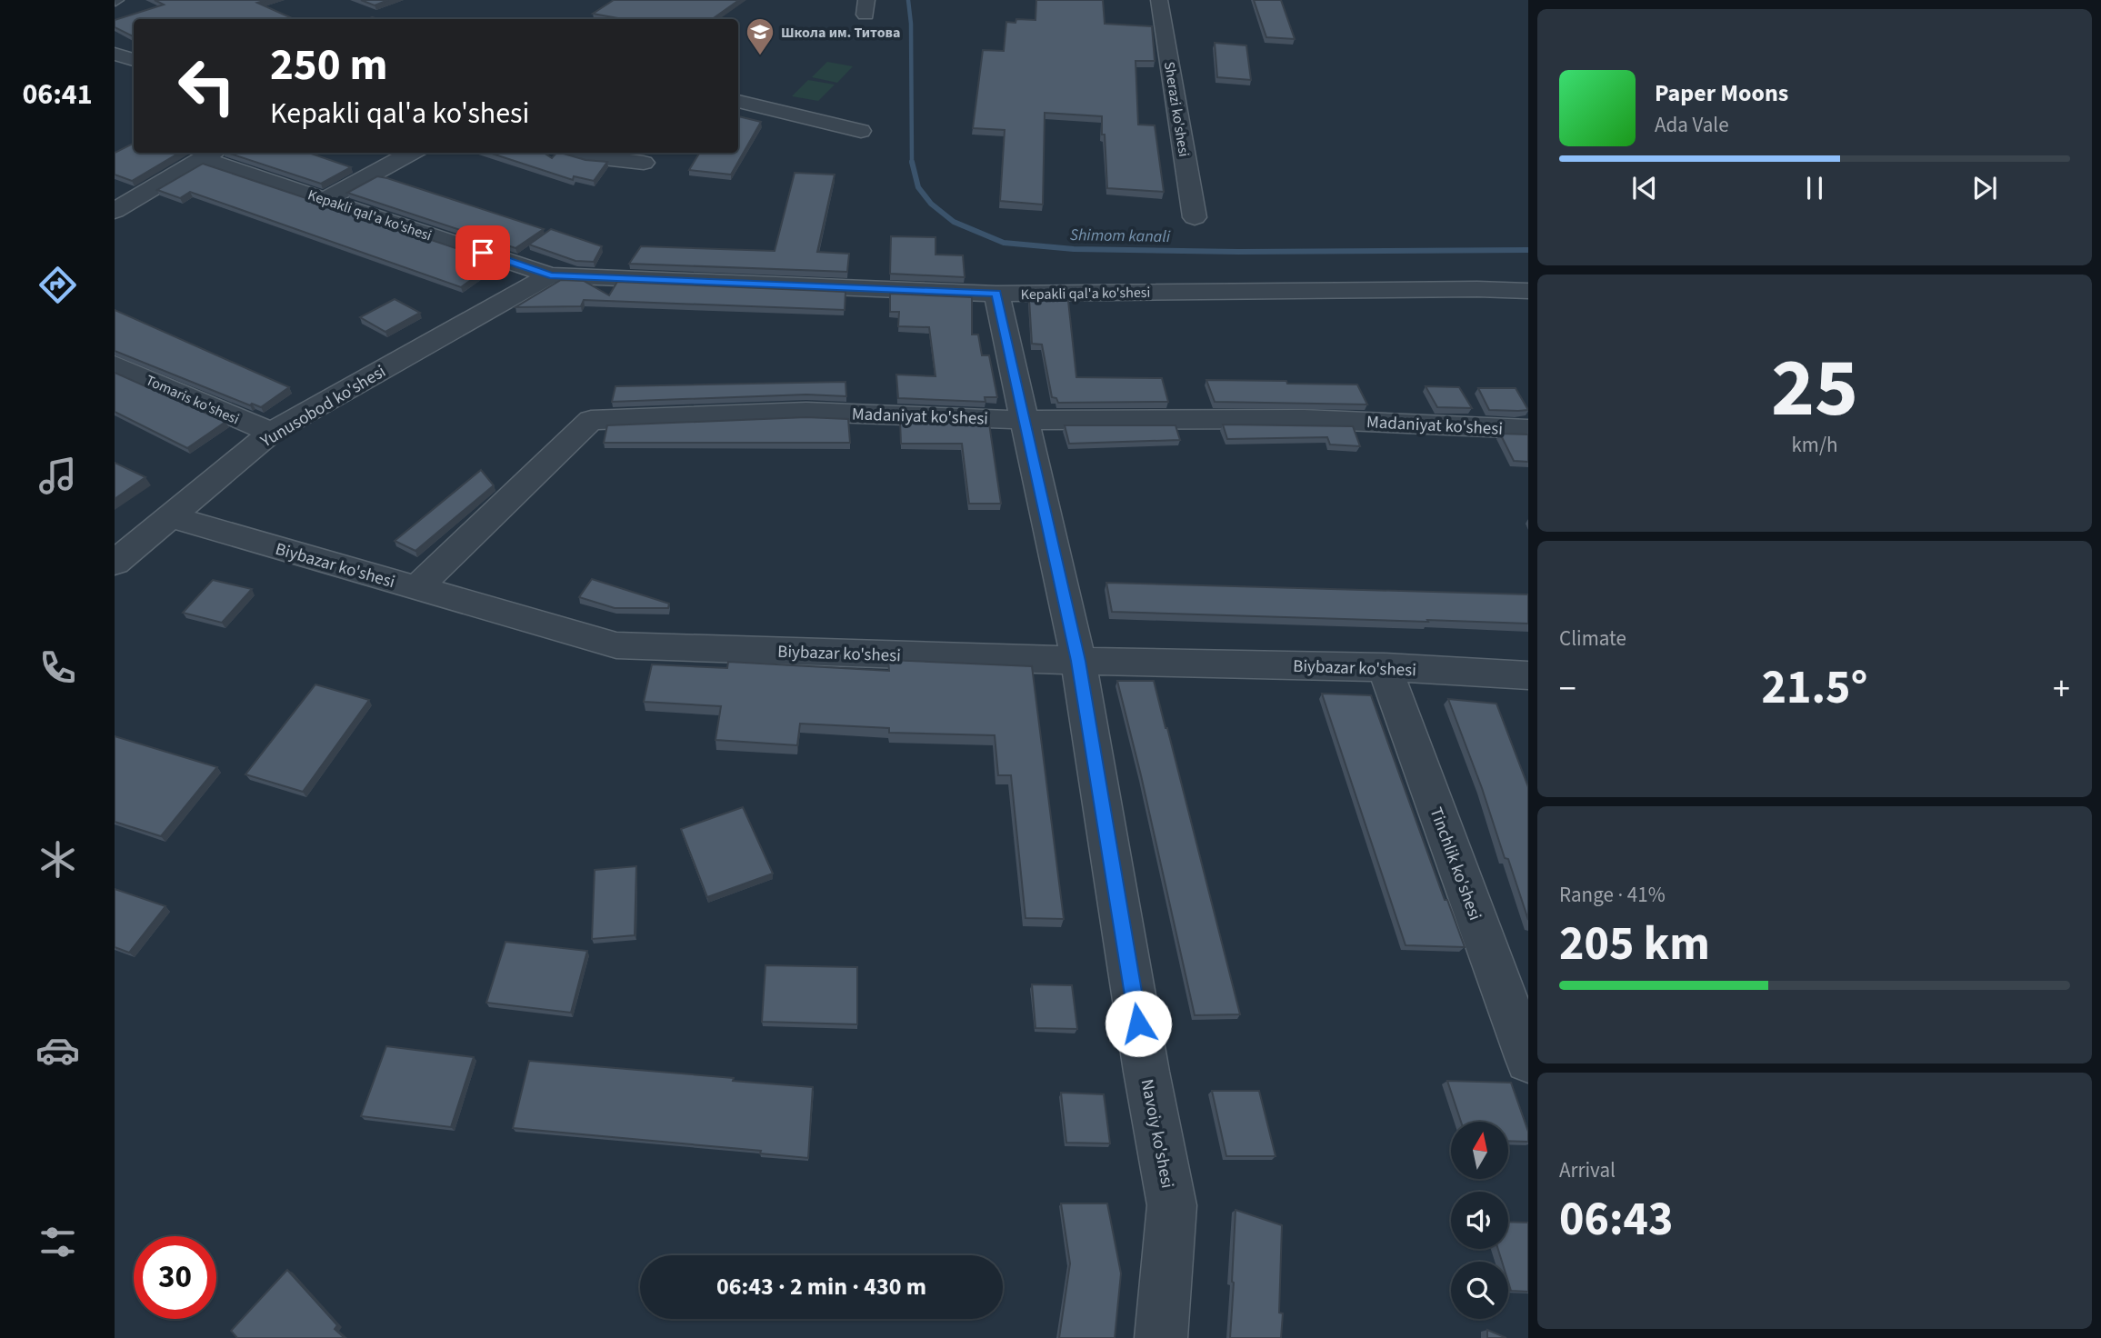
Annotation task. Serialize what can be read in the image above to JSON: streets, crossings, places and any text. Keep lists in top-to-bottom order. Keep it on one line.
{"streets":{"street":["Sherazi ko'shesi","Kepakli qal'a ko'shesi","Tomaris ko'shesi","Yunusobod ko'shesi","Madaniyat ko'shesi","Biybazar ko'shesi","Tinchlik ko'shesi","Navoiy ko'shesi"]},"crossings":[["Kepakli qal'a ko'shesi","Yunusobod ko'shesi"],["Kepakli qal'a ko'shesi","Navoiy ko'shesi"],["Tomaris ko'shesi","Yunusobod ko'shesi"],["Yunusobod ko'shesi","Biybazar ko'shesi"],["Madaniyat ko'shesi","Biybazar ko'shesi"],["Madaniyat ko'shesi","Navoiy ko'shesi"],["Biybazar ko'shesi","Tinchlik ko'shesi"],["Biybazar ko'shesi","Navoiy ko'shesi"]],"water":["Shimom kanali"],"places":{"school or university":["Школа им. Титова"]},"north":"top","page":{"tabs":"06:41","turn":["250 m","Kepakli qal'a ko'shesi"],"song":["Paper Moons","Ada Vale"],"tile":[["25","km/h"],"Climate",["Range · 41%","205 km"],["Arrival","06:43"]],"heat":["−","21.5°","+"],"limit":"30","trip":"06:43 · 2 min · 430 m"}}
